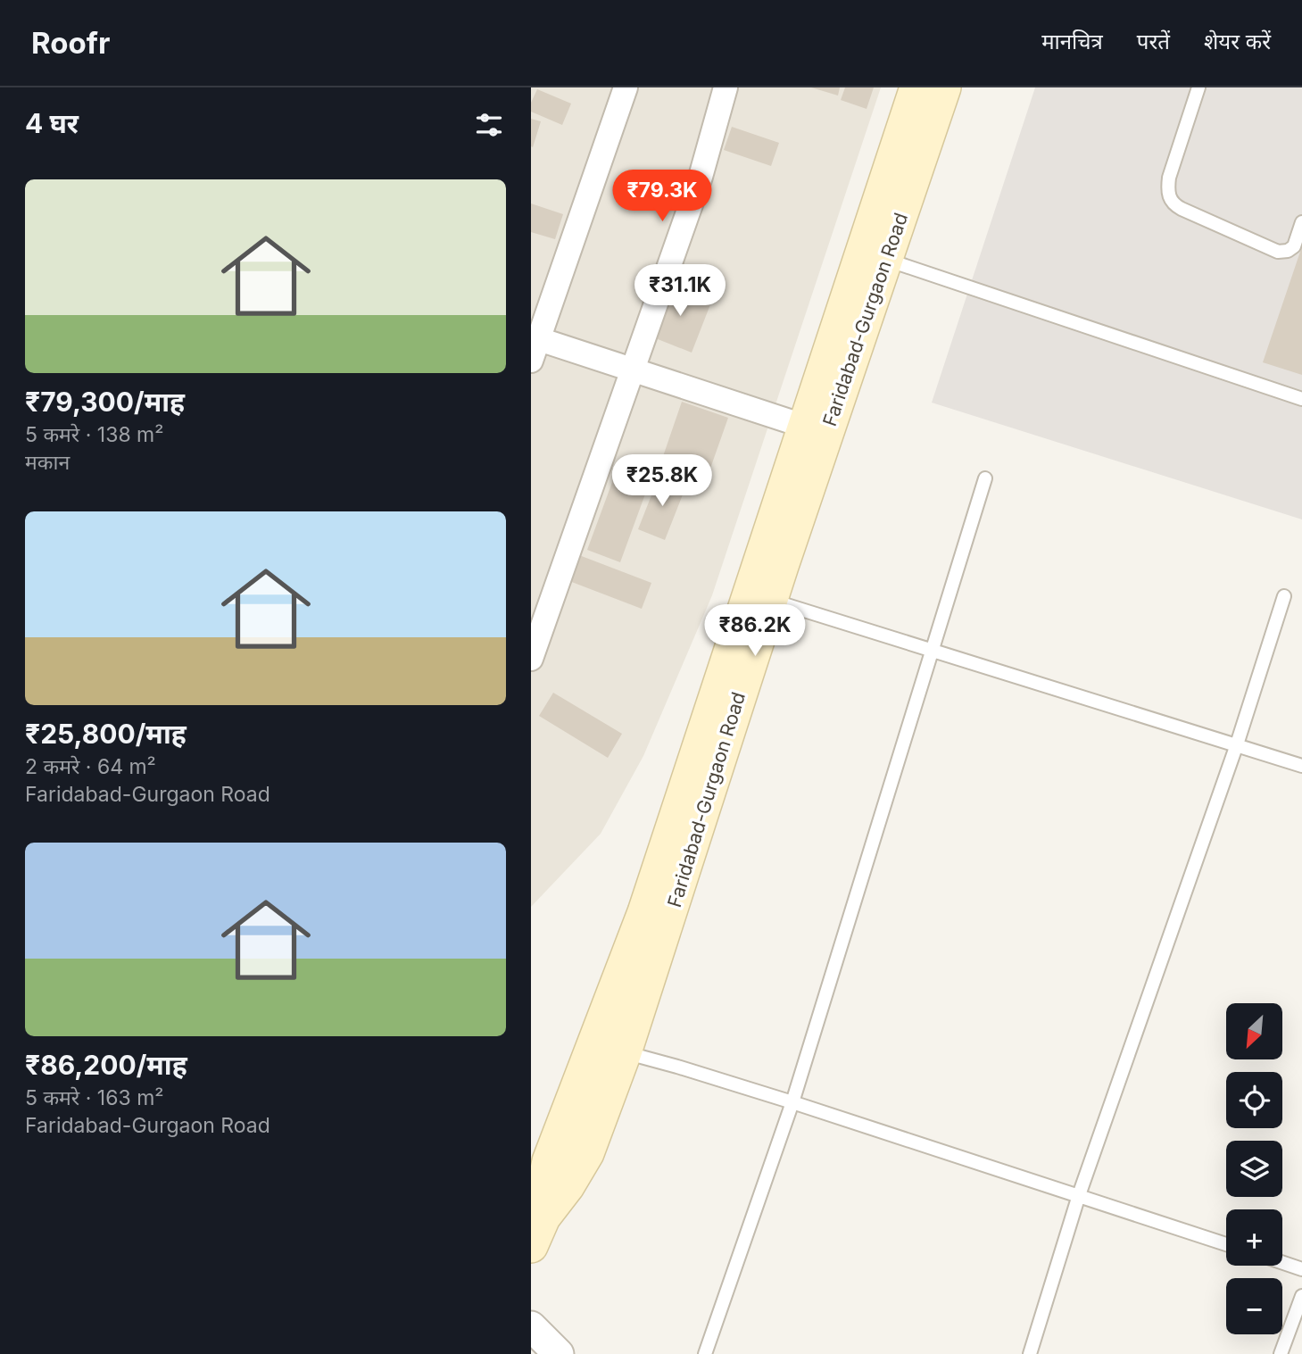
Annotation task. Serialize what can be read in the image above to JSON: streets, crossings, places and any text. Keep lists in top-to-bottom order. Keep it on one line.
{"streets":{"main road":["Faridabad-Gurgaon Road"]},"north":"bottom left","page":{"header":"Roofr","nav":["मानचित्र","परतें","शेयर करें"],"heading":"4 घर","list":[{"name":"₹79,300/माह","note":"5 कमरे · 138 m² · मकान"},{"name":"₹25,800/माह","note":"2 कमरे · 64 m² · Faridabad-Gurgaon Road"},{"name":"₹86,200/माह","note":"5 कमरे · 163 m² · Faridabad-Gurgaon Road"}],"price":["₹79.3K","₹31.1K","₹25.8K","₹86.2K"],"map_buttons":["+","−"]}}
